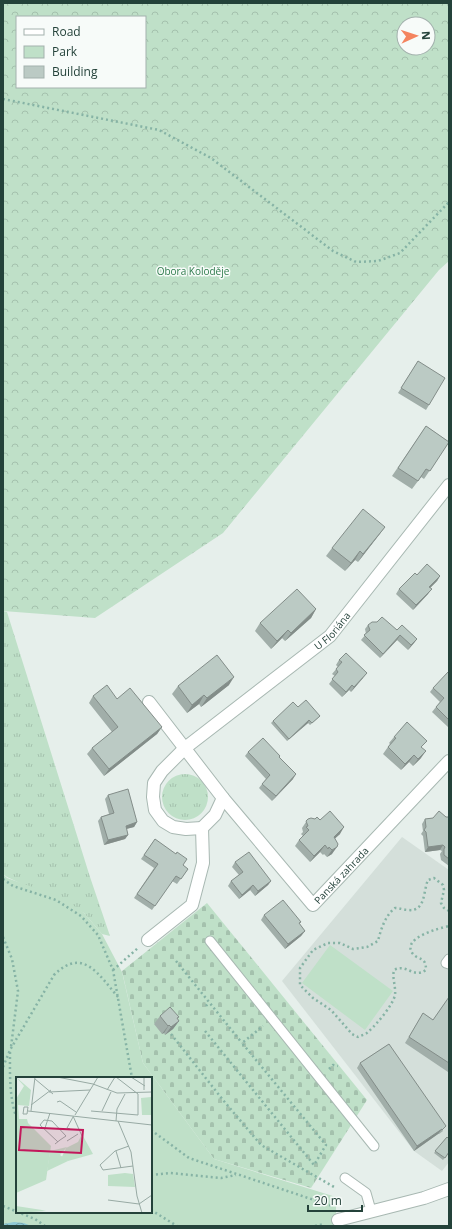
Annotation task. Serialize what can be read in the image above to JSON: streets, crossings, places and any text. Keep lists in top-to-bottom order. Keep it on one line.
{"streets":{"street":["U Floriána","Panská zahrada"]},"crossings":[["U Floriána","Panská zahrada"]],"parks":["Obora Koloděje"],"legend":["Road","Park","Building"],"scale_bar":"20 m","north":"right"}
